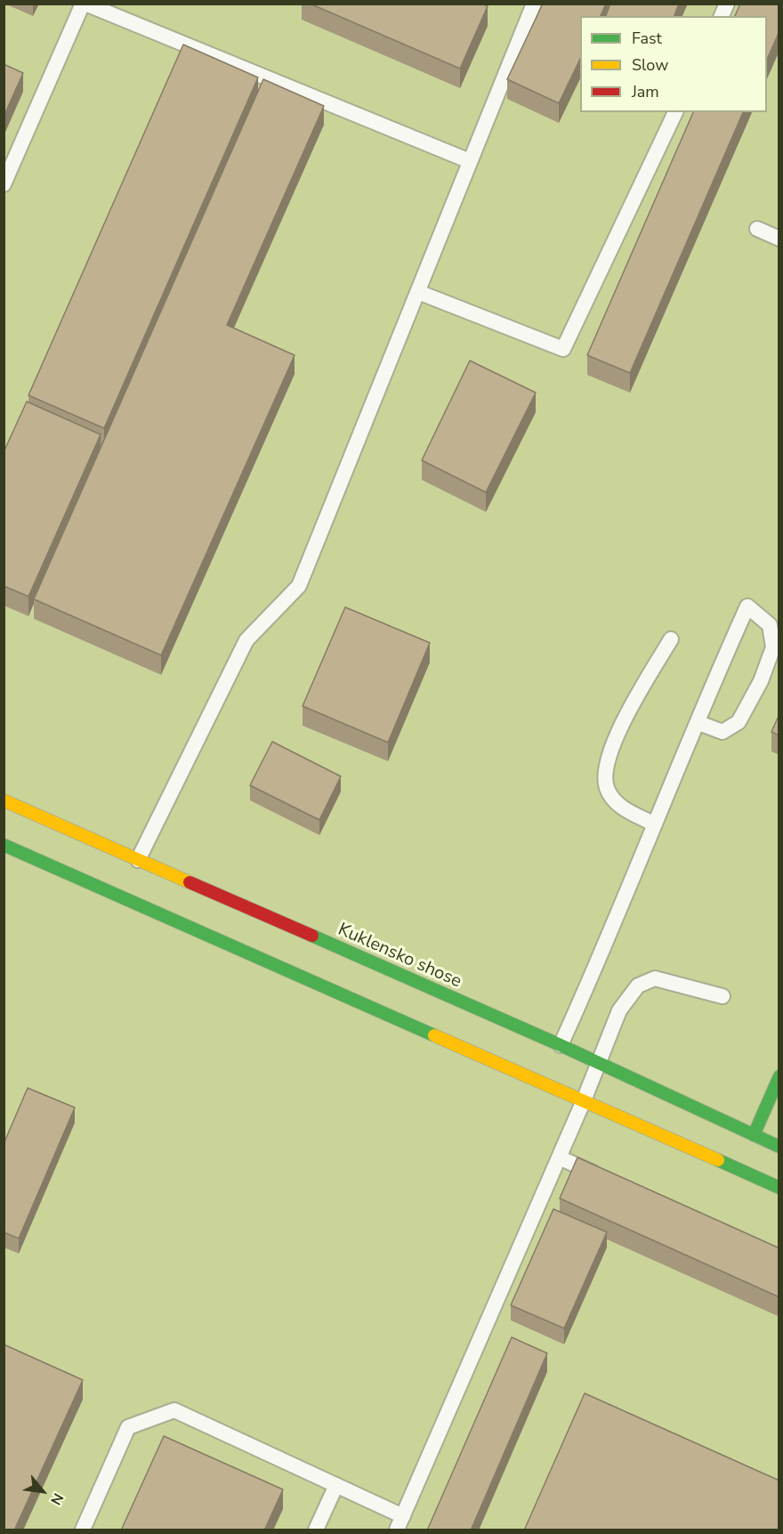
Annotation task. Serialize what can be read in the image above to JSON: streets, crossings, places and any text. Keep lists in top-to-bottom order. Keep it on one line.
{"streets":{"main road":["Kuklensko shose"]},"legend":["Fast","Slow","Jam"],"north":"bottom right"}
